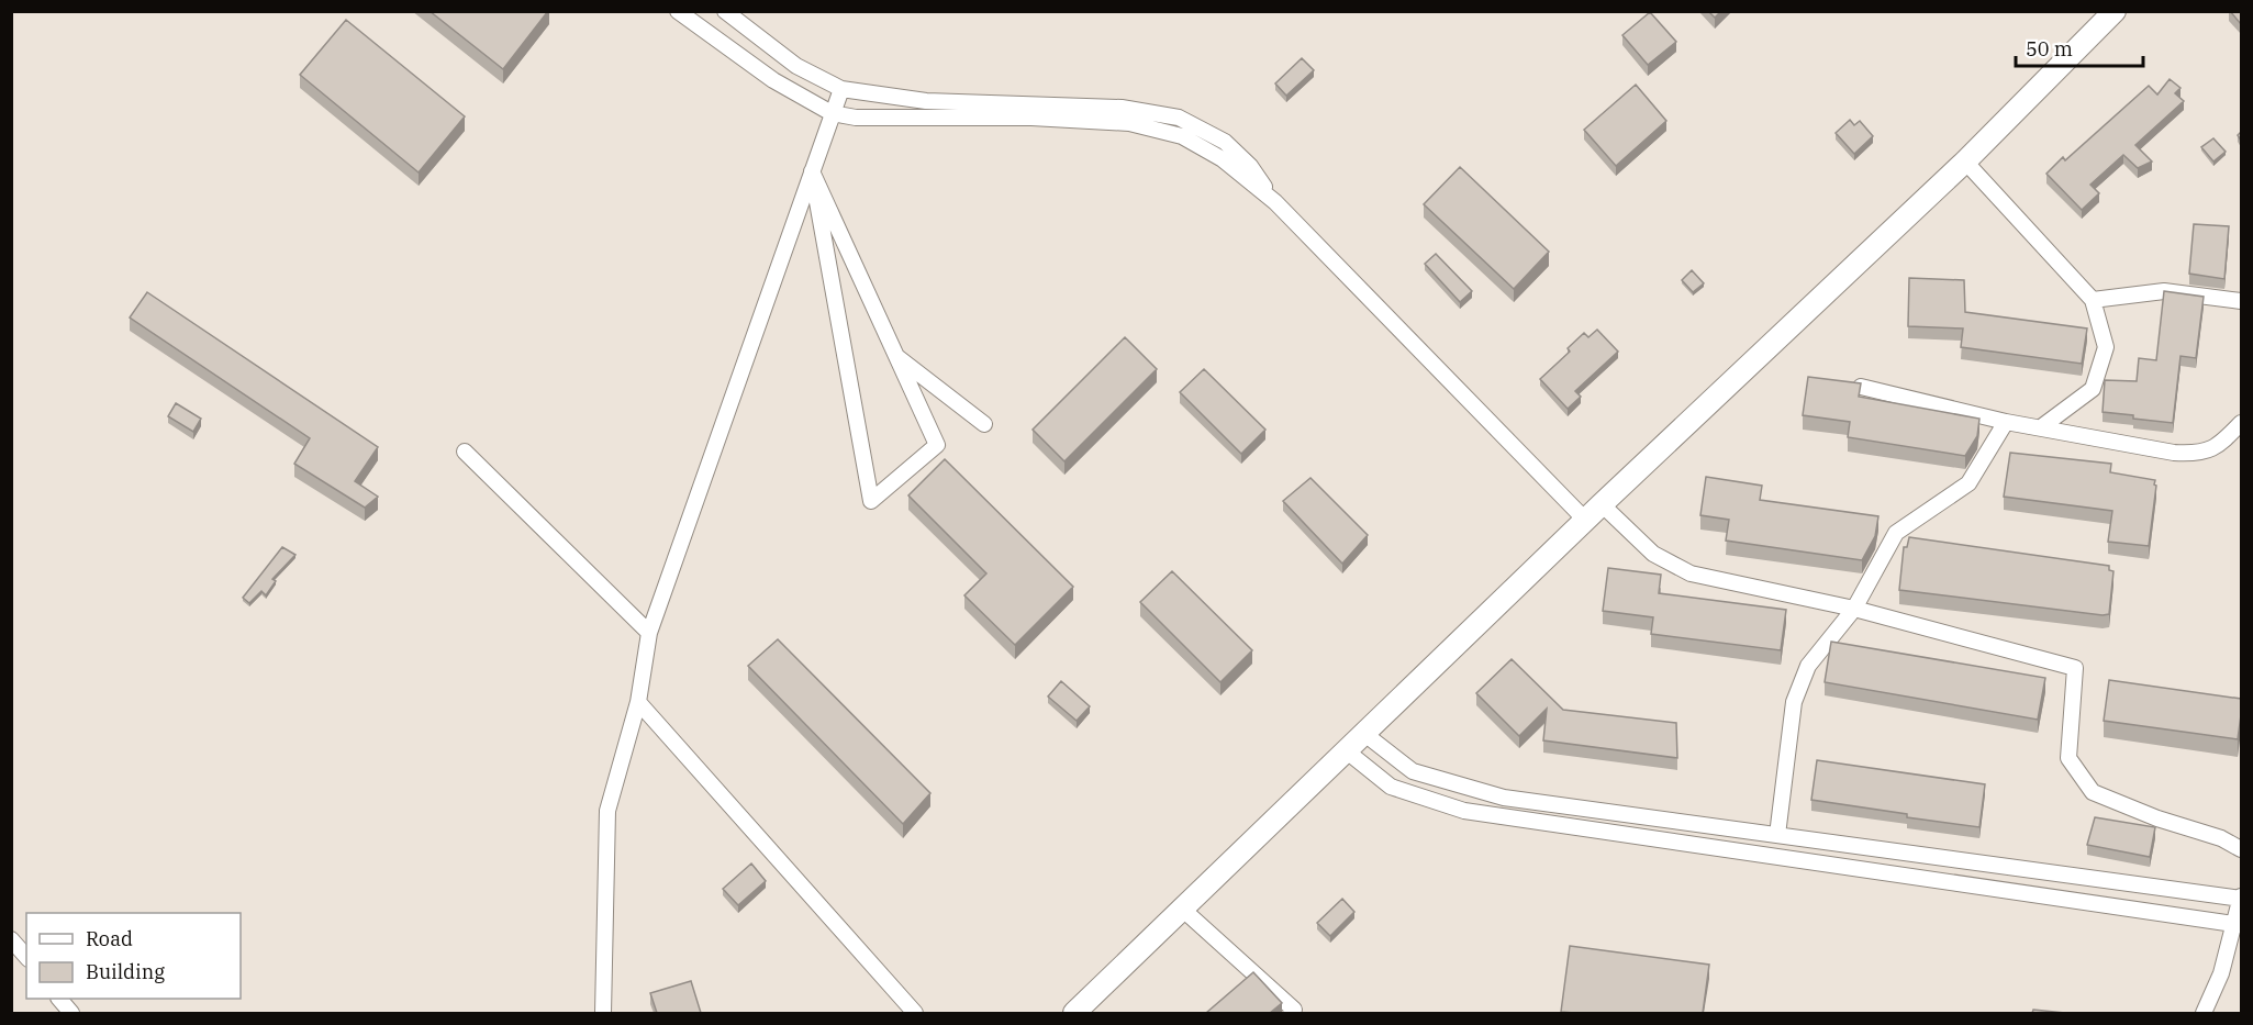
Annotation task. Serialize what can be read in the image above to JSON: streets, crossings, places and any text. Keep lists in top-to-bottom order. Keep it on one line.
{"legend":["Road","Building"],"scale_bar":"50 m"}
